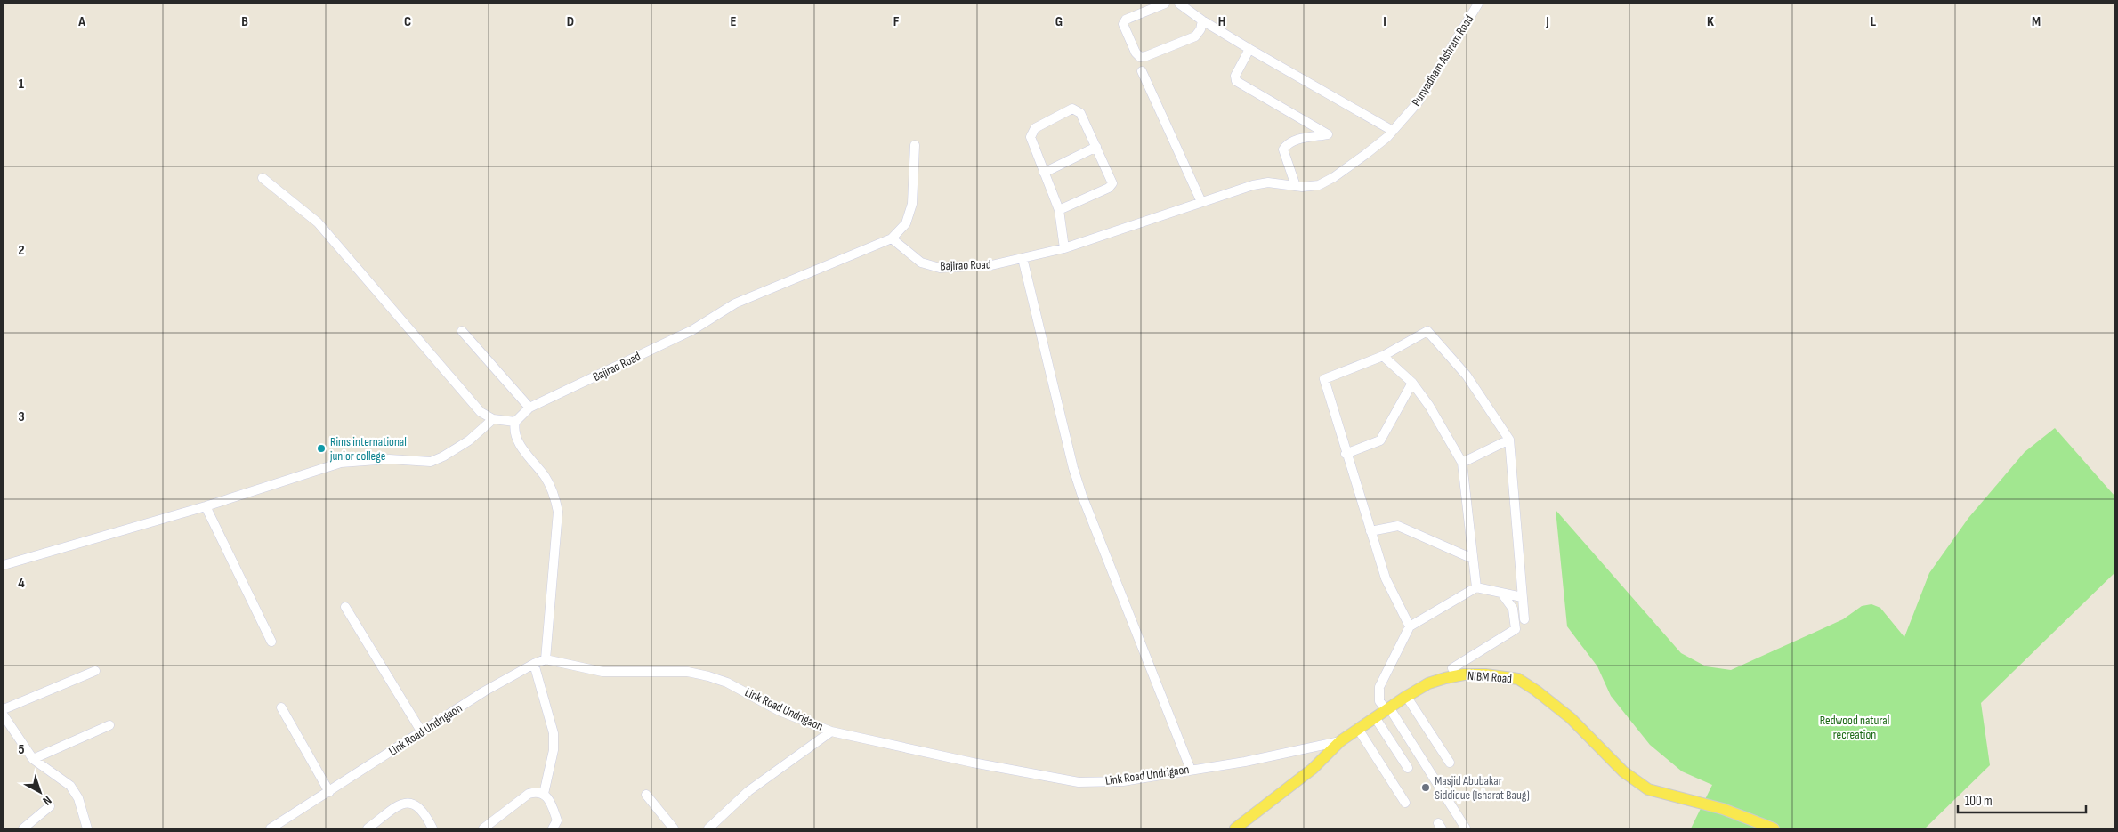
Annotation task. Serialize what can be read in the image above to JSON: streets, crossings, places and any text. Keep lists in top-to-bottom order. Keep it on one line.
{"streets":{"main road":["NIBM Road"],"street":["Punyadham Ashram Road","Bajirao Road","Link Road Undrigaon"]},"crossings":[["Punyadham Ashram Road","Bajirao Road"],["NIBM Road","Link Road Undrigaon"]],"parks":["Redwood natural recreation"],"places":["Rims international junior college","Masjid Abubakar Siddique (Isharat Baug)"],"scale_bar":"100 m","north":"bottom right","grid":{"columns":["A","B","C","D","E","F","G","H","I","J","K","L","M"],"rows":["1","2","3","4","5"]}}
